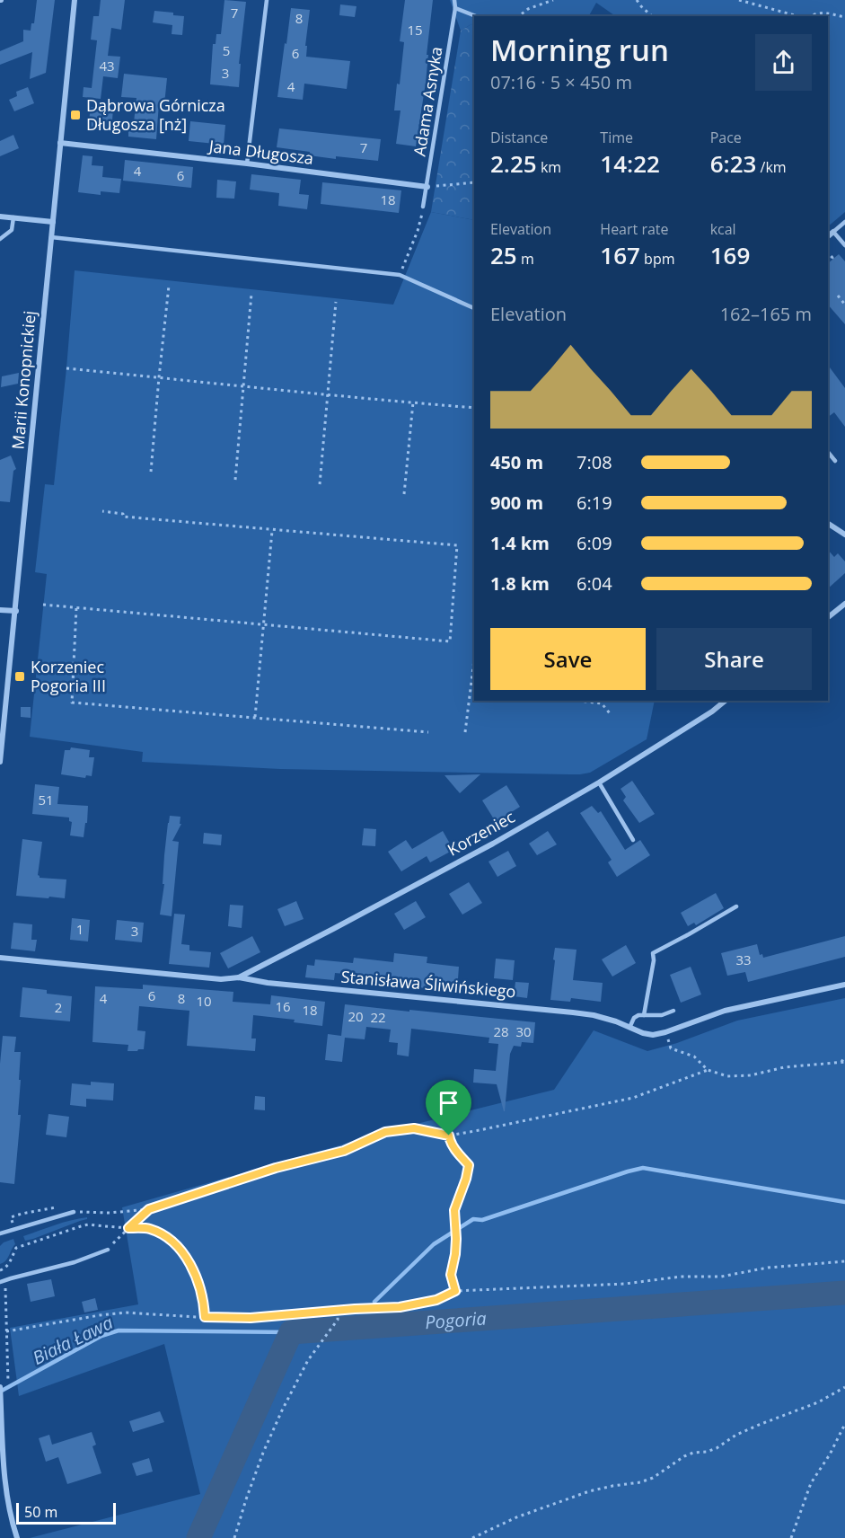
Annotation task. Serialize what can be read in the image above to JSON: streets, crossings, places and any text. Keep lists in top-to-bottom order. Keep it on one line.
{"streets":{"street":["Jana Długosza","Marii Konopnickiej","Korzeniec","Stanisława Śliwińskiego"],"lane":["Adama Asnyka"]},"crossings":[["Adama Asnyka","Jana Długosza"],["Jana Długosza","Marii Konopnickiej"],["Korzeniec","Stanisława Śliwińskiego"]],"water":["Pogoria","Biała Ława"],"places":{"transit":["Dąbrowa Górnicza Długosza [nż]","Korzeniec Pogoria III"]},"house_numbers":["7","8","15","5","6","43","3","4","7","4","6","18","51","1","3","33","6","4","8","10","16","2","18","20","22","28","30"],"scale_bar":"50 m","page":{"heading":["Morning run","07:16 · 5 × 450 m"],"stats":[["Distance","2.25 km"],["Time","14:22"],["Pace","6:23 /km"],["Elevation","25 m"],["Heart rate","167 bpm"],["kcal","169"]],"chart":["Elevation","162–165 m"],"list":[{"name":"450 m","note":"7:08"},{"name":"900 m","note":"6:19"},{"name":"1.4 km","note":"6:09"},{"name":"1.8 km","note":"6:04"}],"buttons":["Save","Share"],"scale":"50 m"}}
